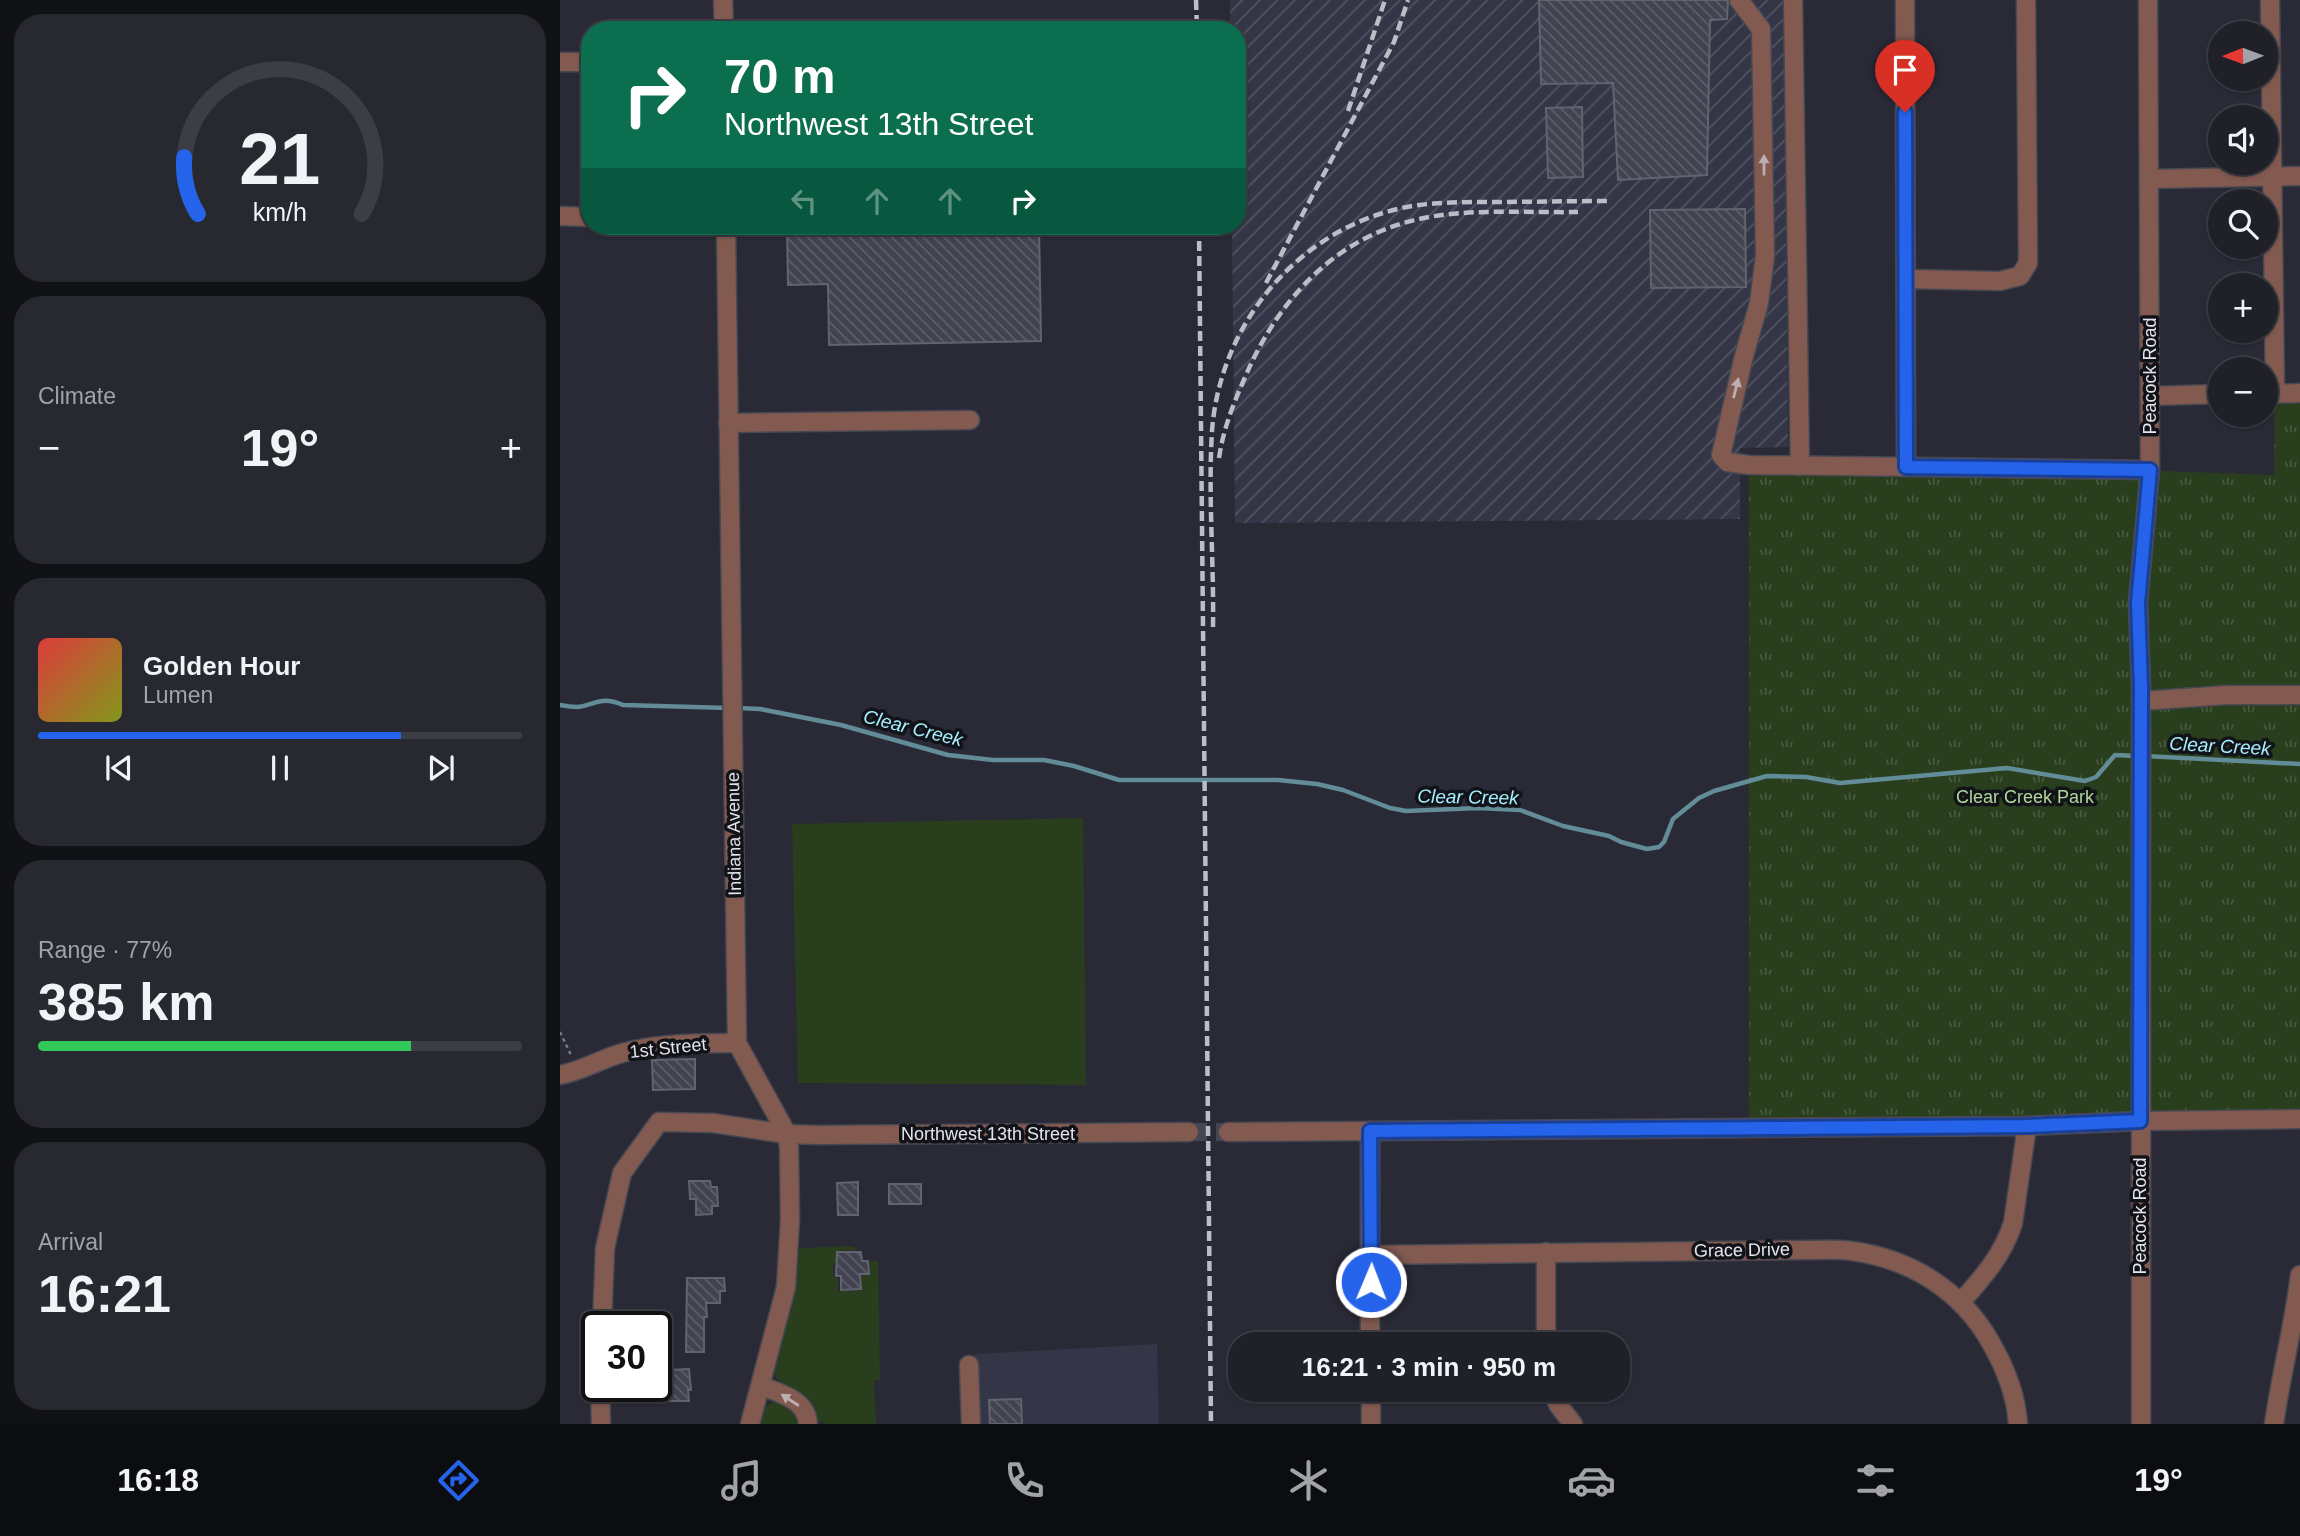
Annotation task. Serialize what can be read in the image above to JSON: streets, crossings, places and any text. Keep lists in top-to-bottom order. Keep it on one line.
{"streets":{"street":["Peacock Road","Indiana Avenue","1st Street","Northwest 13th Street","Grace Drive"]},"crossings":[["Indiana Avenue","1st Street"],["Indiana Avenue","Northwest 13th Street"]],"water":["Clear Creek"],"parks":["Clear Creek Park"],"north":"left","page":{"map_buttons":["+","−"],"turn":["70 m","Northwest 13th Street"],"tile":["Climate",["Range · 77%","385 km"],["Arrival","16:21"]],"heat":["−","19°","+"],"song":["Golden Hour","Lumen"],"limit":"30","trip":"16:21 · 3 min · 950 m","tabs":["16:18","19°"],"gauge":["21","km/h"]}}
